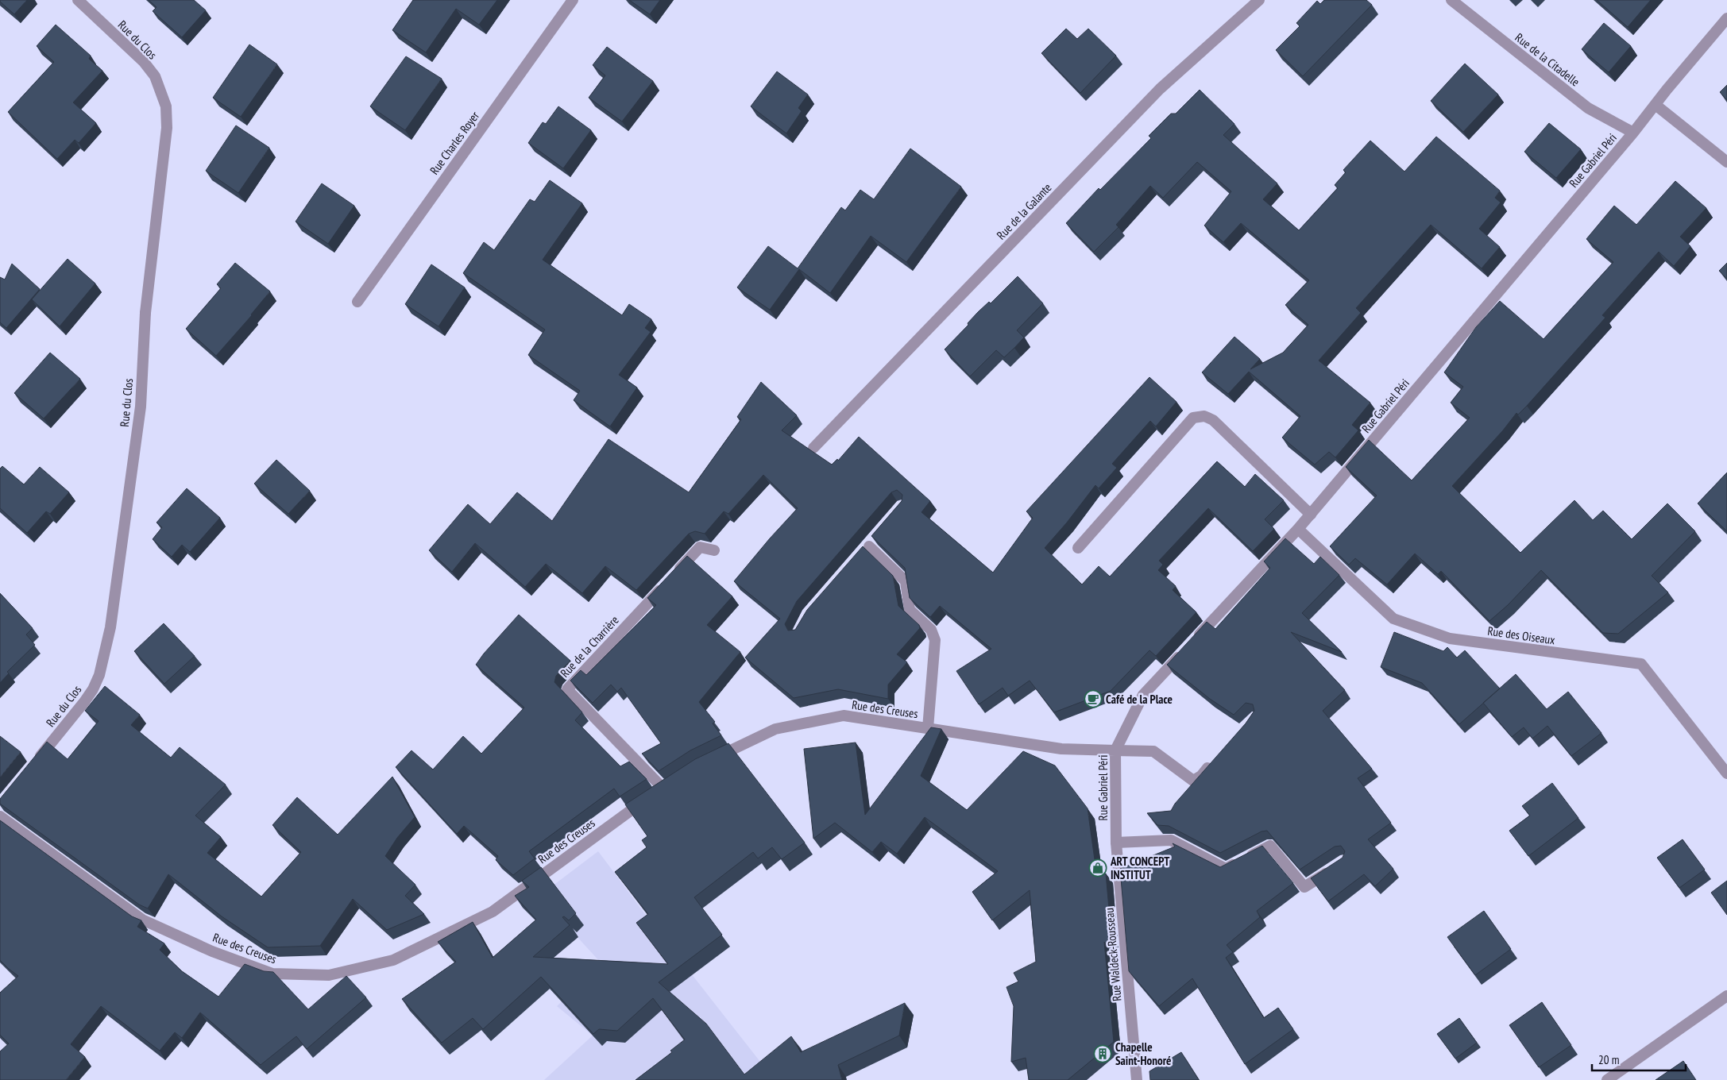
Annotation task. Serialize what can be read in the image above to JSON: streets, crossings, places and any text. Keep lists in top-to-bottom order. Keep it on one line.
{"streets":{"street":["Rue du Clos","Rue de la Citadelle","Rue Charles Royer","Rue Gabriel Péri","Rue de la Galante","Rue des Oiseaux","Rue de la Charrière","Rue des Creuses","Rue Waldeck-Rousseau"]},"crossings":[["Rue de la Citadelle","Rue Gabriel Péri"],["Rue Gabriel Péri","Rue des Oiseaux"],["Rue Gabriel Péri","Rue des Creuses"],["Rue Gabriel Péri","Rue Waldeck-Rousseau"],["Rue de la Charrière","Rue des Creuses"]],"places":{"cafe":["Café de la Place"],"shop":["ART CONCEPT INSTITUT"],"building":["Chapelle Saint-Honoré"]},"scale_bar":"20 m"}
